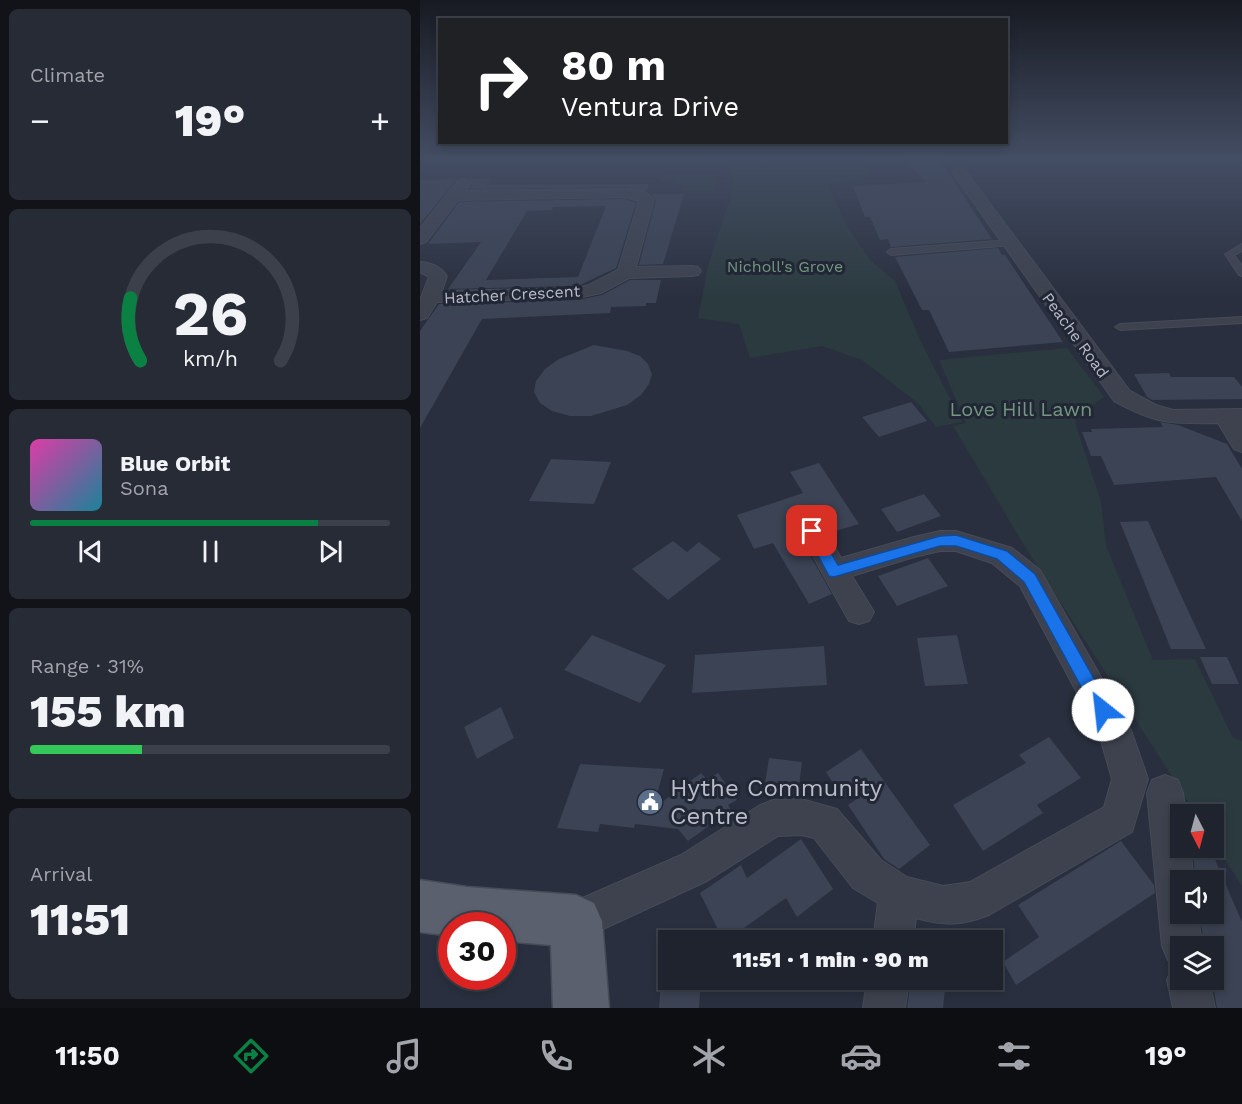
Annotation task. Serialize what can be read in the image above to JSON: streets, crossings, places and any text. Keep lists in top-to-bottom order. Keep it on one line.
{"streets":{"street":["Hatcher Crescent","Peache Road"]},"parks":["Nicholl's Grove","Love Hill Lawn"],"places":{"public building":["Hythe Community Centre"]},"north":"bottom","page":{"tile":["Climate",["Range · 31%","155 km"],["Arrival","11:51"]],"turn":["80 m","Ventura Drive"],"heat":["−","19°","+"],"song":["Blue Orbit","Sona"],"limit":"30","trip":"11:51 · 1 min · 90 m","tabs":["11:50","19°"],"gauge":["26","km/h"]}}
